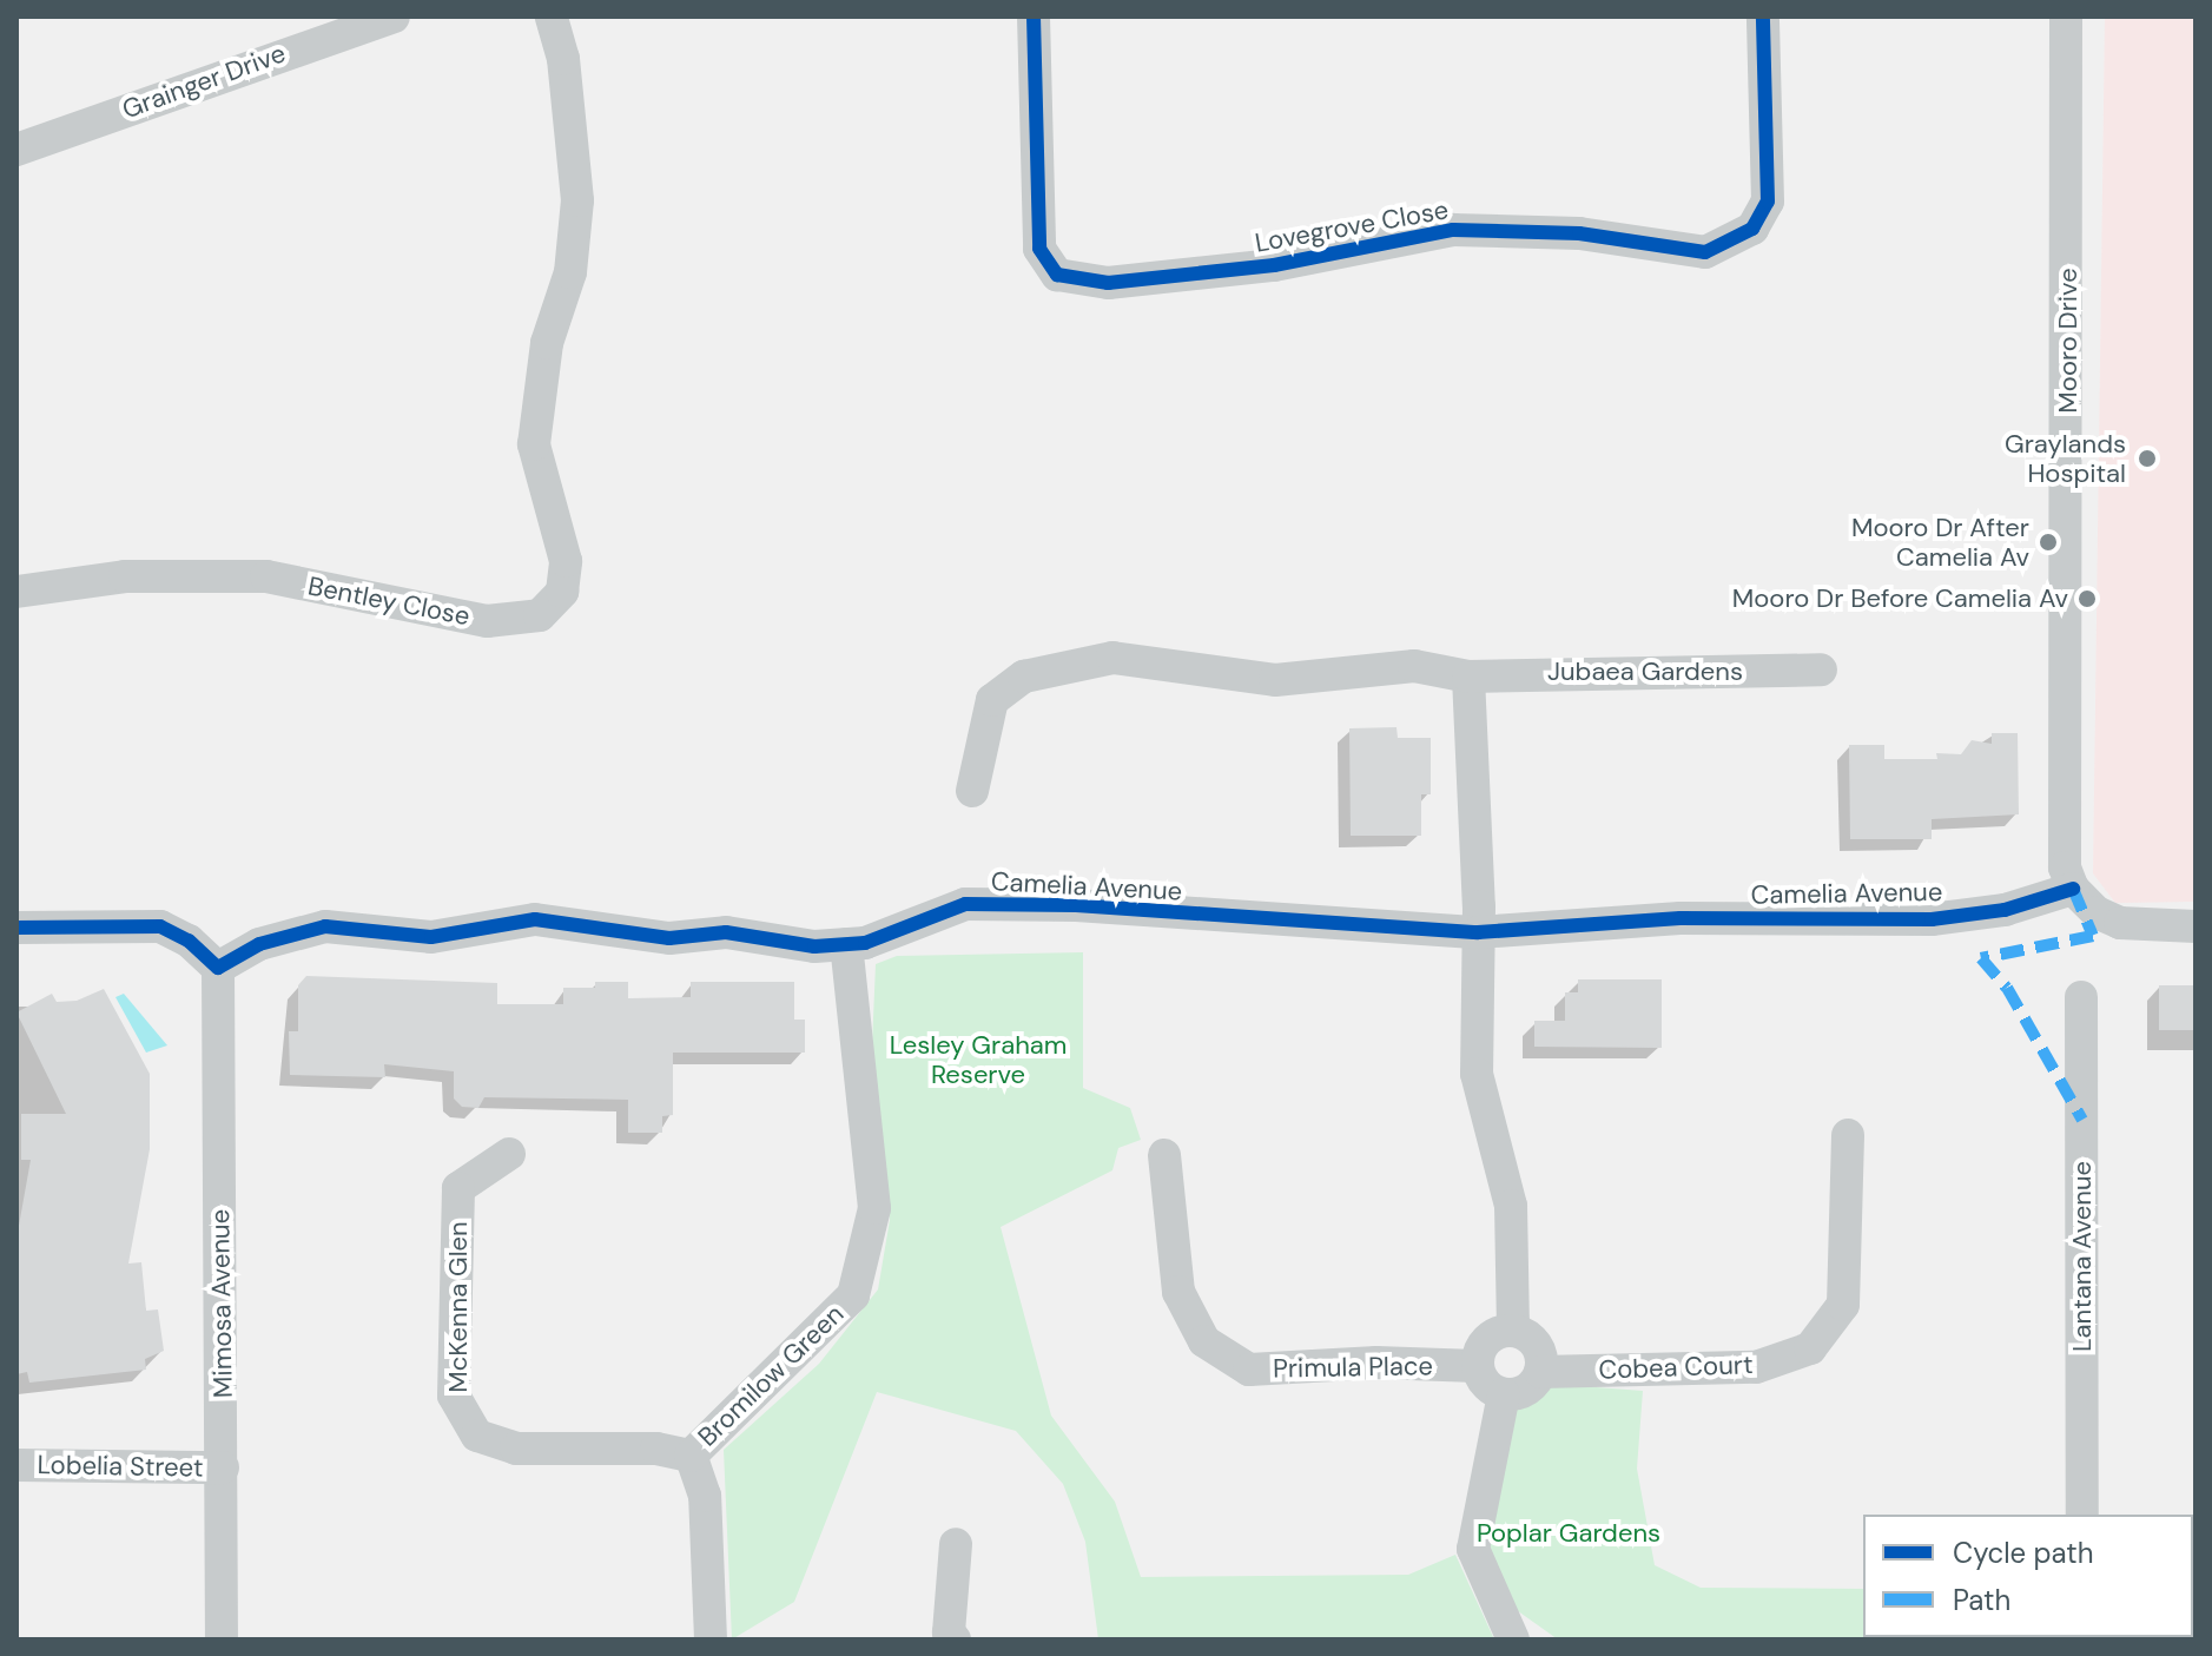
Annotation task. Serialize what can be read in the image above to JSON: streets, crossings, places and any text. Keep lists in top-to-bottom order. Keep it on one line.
{"streets":{"street":["Grainger Drive","Lovegrove Close","Mooro Drive","Bentley Close","Jubaea Gardens","Camelia Avenue","Lantana Avenue","Mimosa Avenue","McKenna Glen","Primula Place","Cobea Court","Bromilow Green","Lobelia Street"]},"crossings":[["Mooro Drive","Camelia Avenue"],["Camelia Avenue","Mimosa Avenue"],["Camelia Avenue","Bromilow Green"],["Mimosa Avenue","Lobelia Street"],["McKenna Glen","Bromilow Green"],["Primula Place","Cobea Court"]],"parks":["Lesley Graham Reserve","Poplar Gardens"],"places":["Graylands Hospital","Mooro Dr After Camelia Av","Mooro Dr Before Camelia Av"],"legend":["Cycle path","Path"]}
